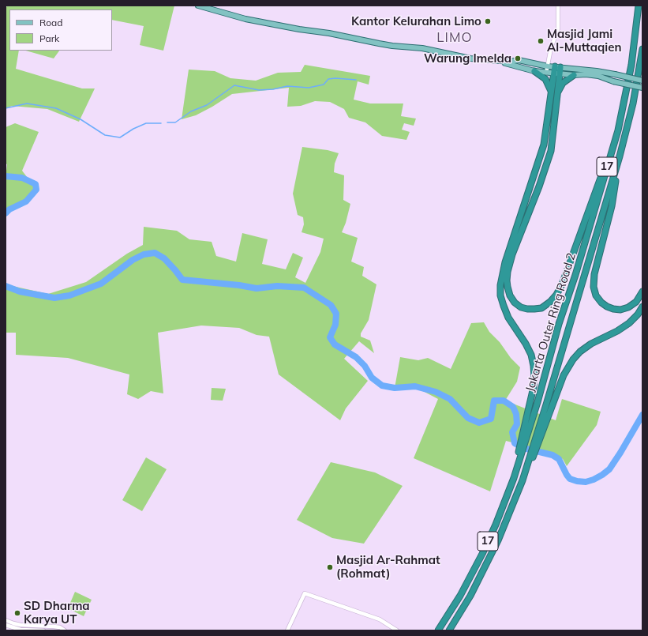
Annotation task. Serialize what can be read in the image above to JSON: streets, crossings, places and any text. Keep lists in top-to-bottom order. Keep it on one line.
{"streets":{"highway":["17","Jakarta Outer Ring Road 2"]},"districts":["LIMO"],"places":["Kantor Kelurahan Limo","Masjid Jami Al-Muttaqien","Warung Imelda","Masjid Ar-Rahmat (Rohmat)","SD Dharma Karya UT"],"legend":["Road","Park"]}
